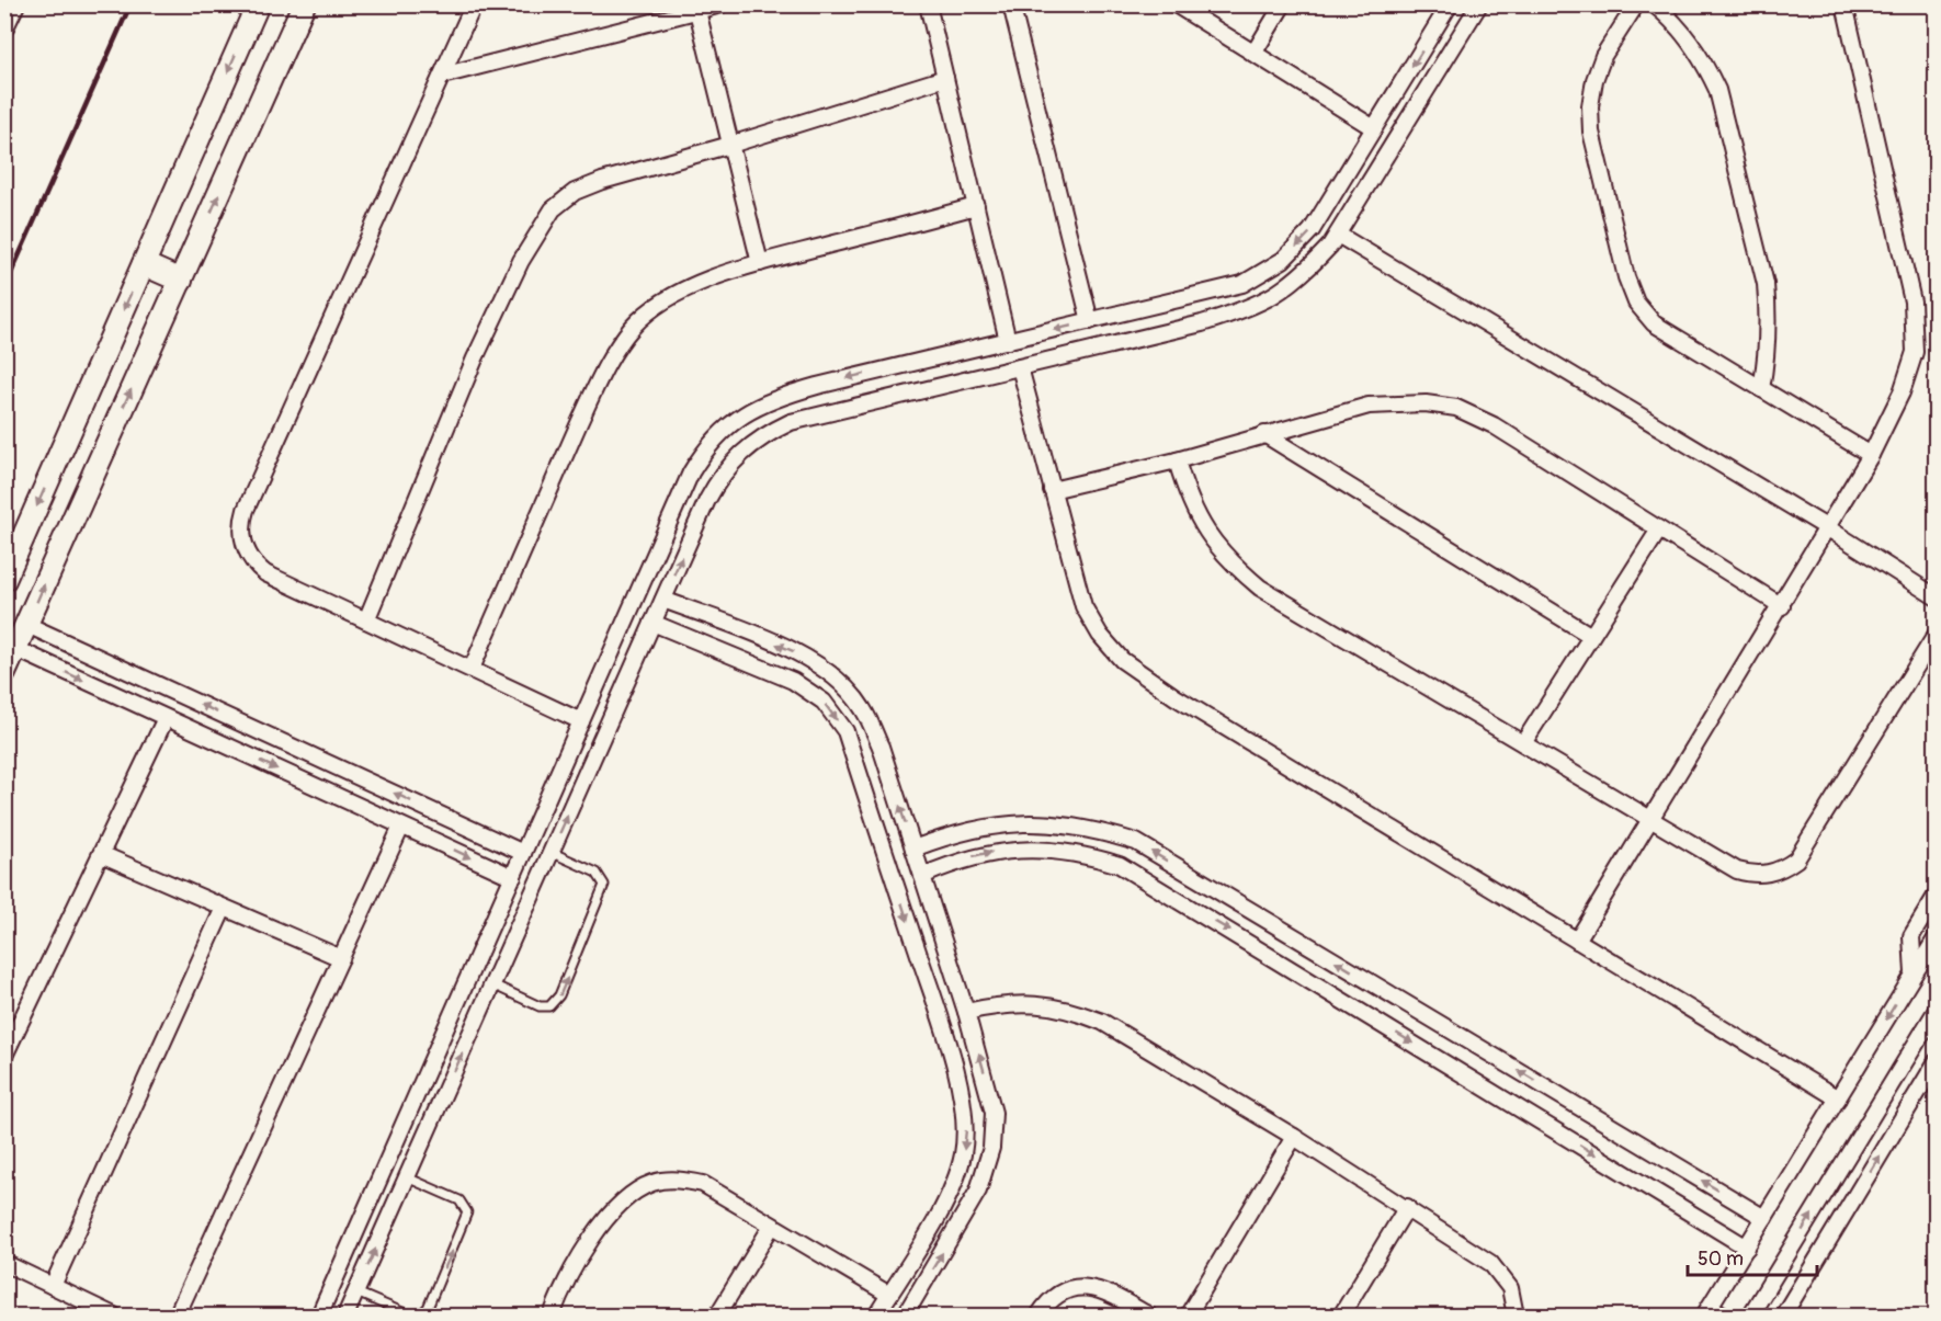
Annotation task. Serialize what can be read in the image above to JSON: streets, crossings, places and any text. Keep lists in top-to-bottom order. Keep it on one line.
{"scale_bar":"50 m"}
